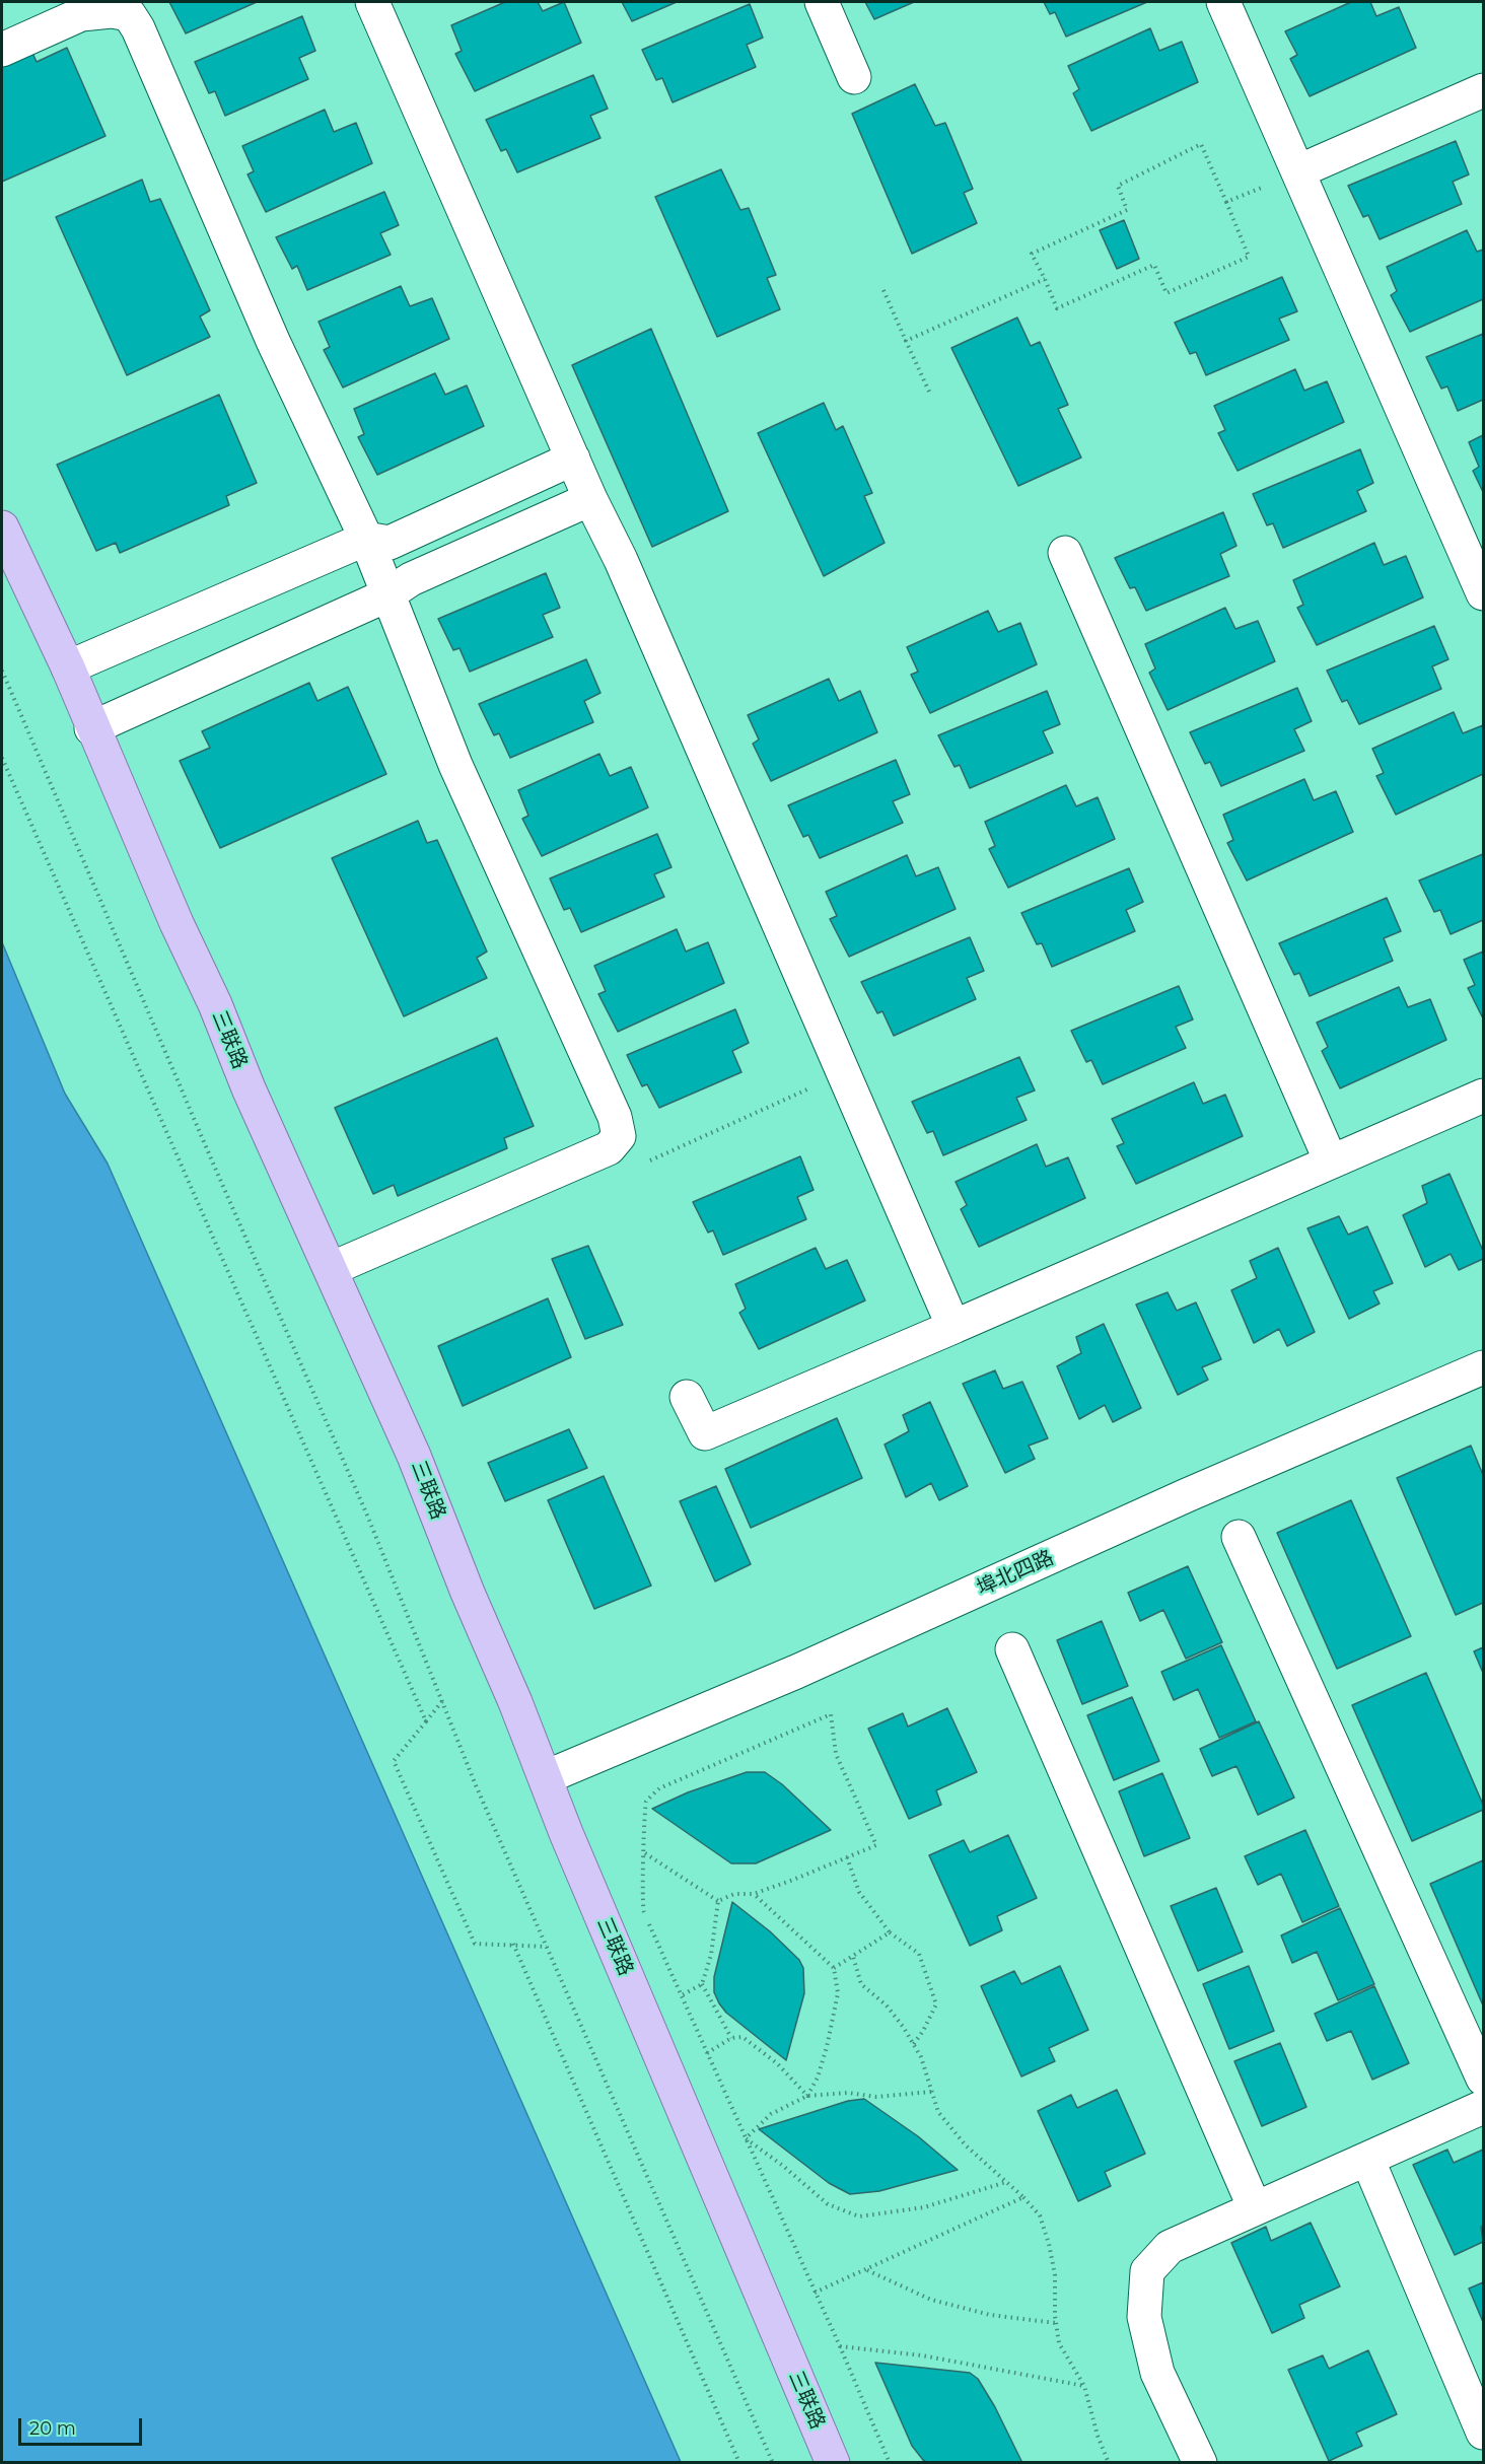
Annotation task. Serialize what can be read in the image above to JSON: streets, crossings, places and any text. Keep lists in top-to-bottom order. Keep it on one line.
{"streets":{"main road":["三联路"],"street":["埠北四路"]},"crossings":[["三联路","埠北四路"]],"scale_bar":"20 m"}
